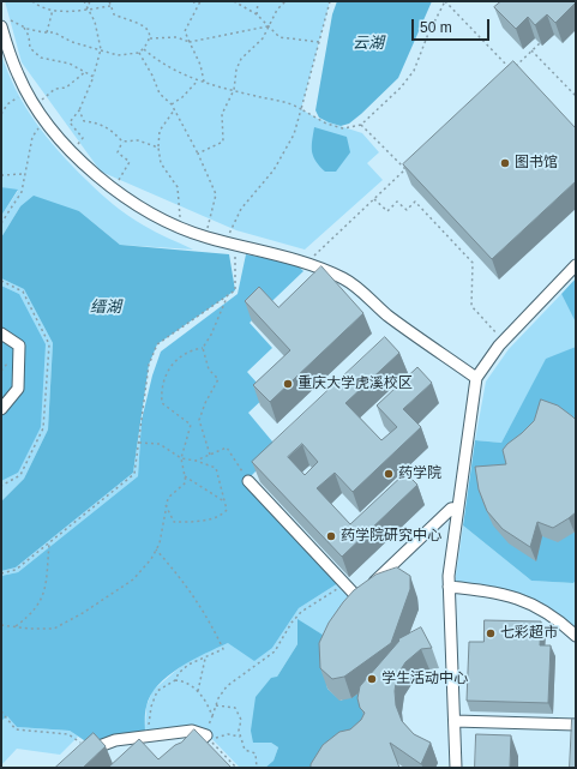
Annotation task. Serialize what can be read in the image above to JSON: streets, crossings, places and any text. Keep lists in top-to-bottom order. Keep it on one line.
{"water":["云湖","缙湖"],"places":["图书馆","重庆大学虎溪校区","药学院","药学院研究中心","七彩超市","学生活动中心"],"scale_bar":"50 m"}
